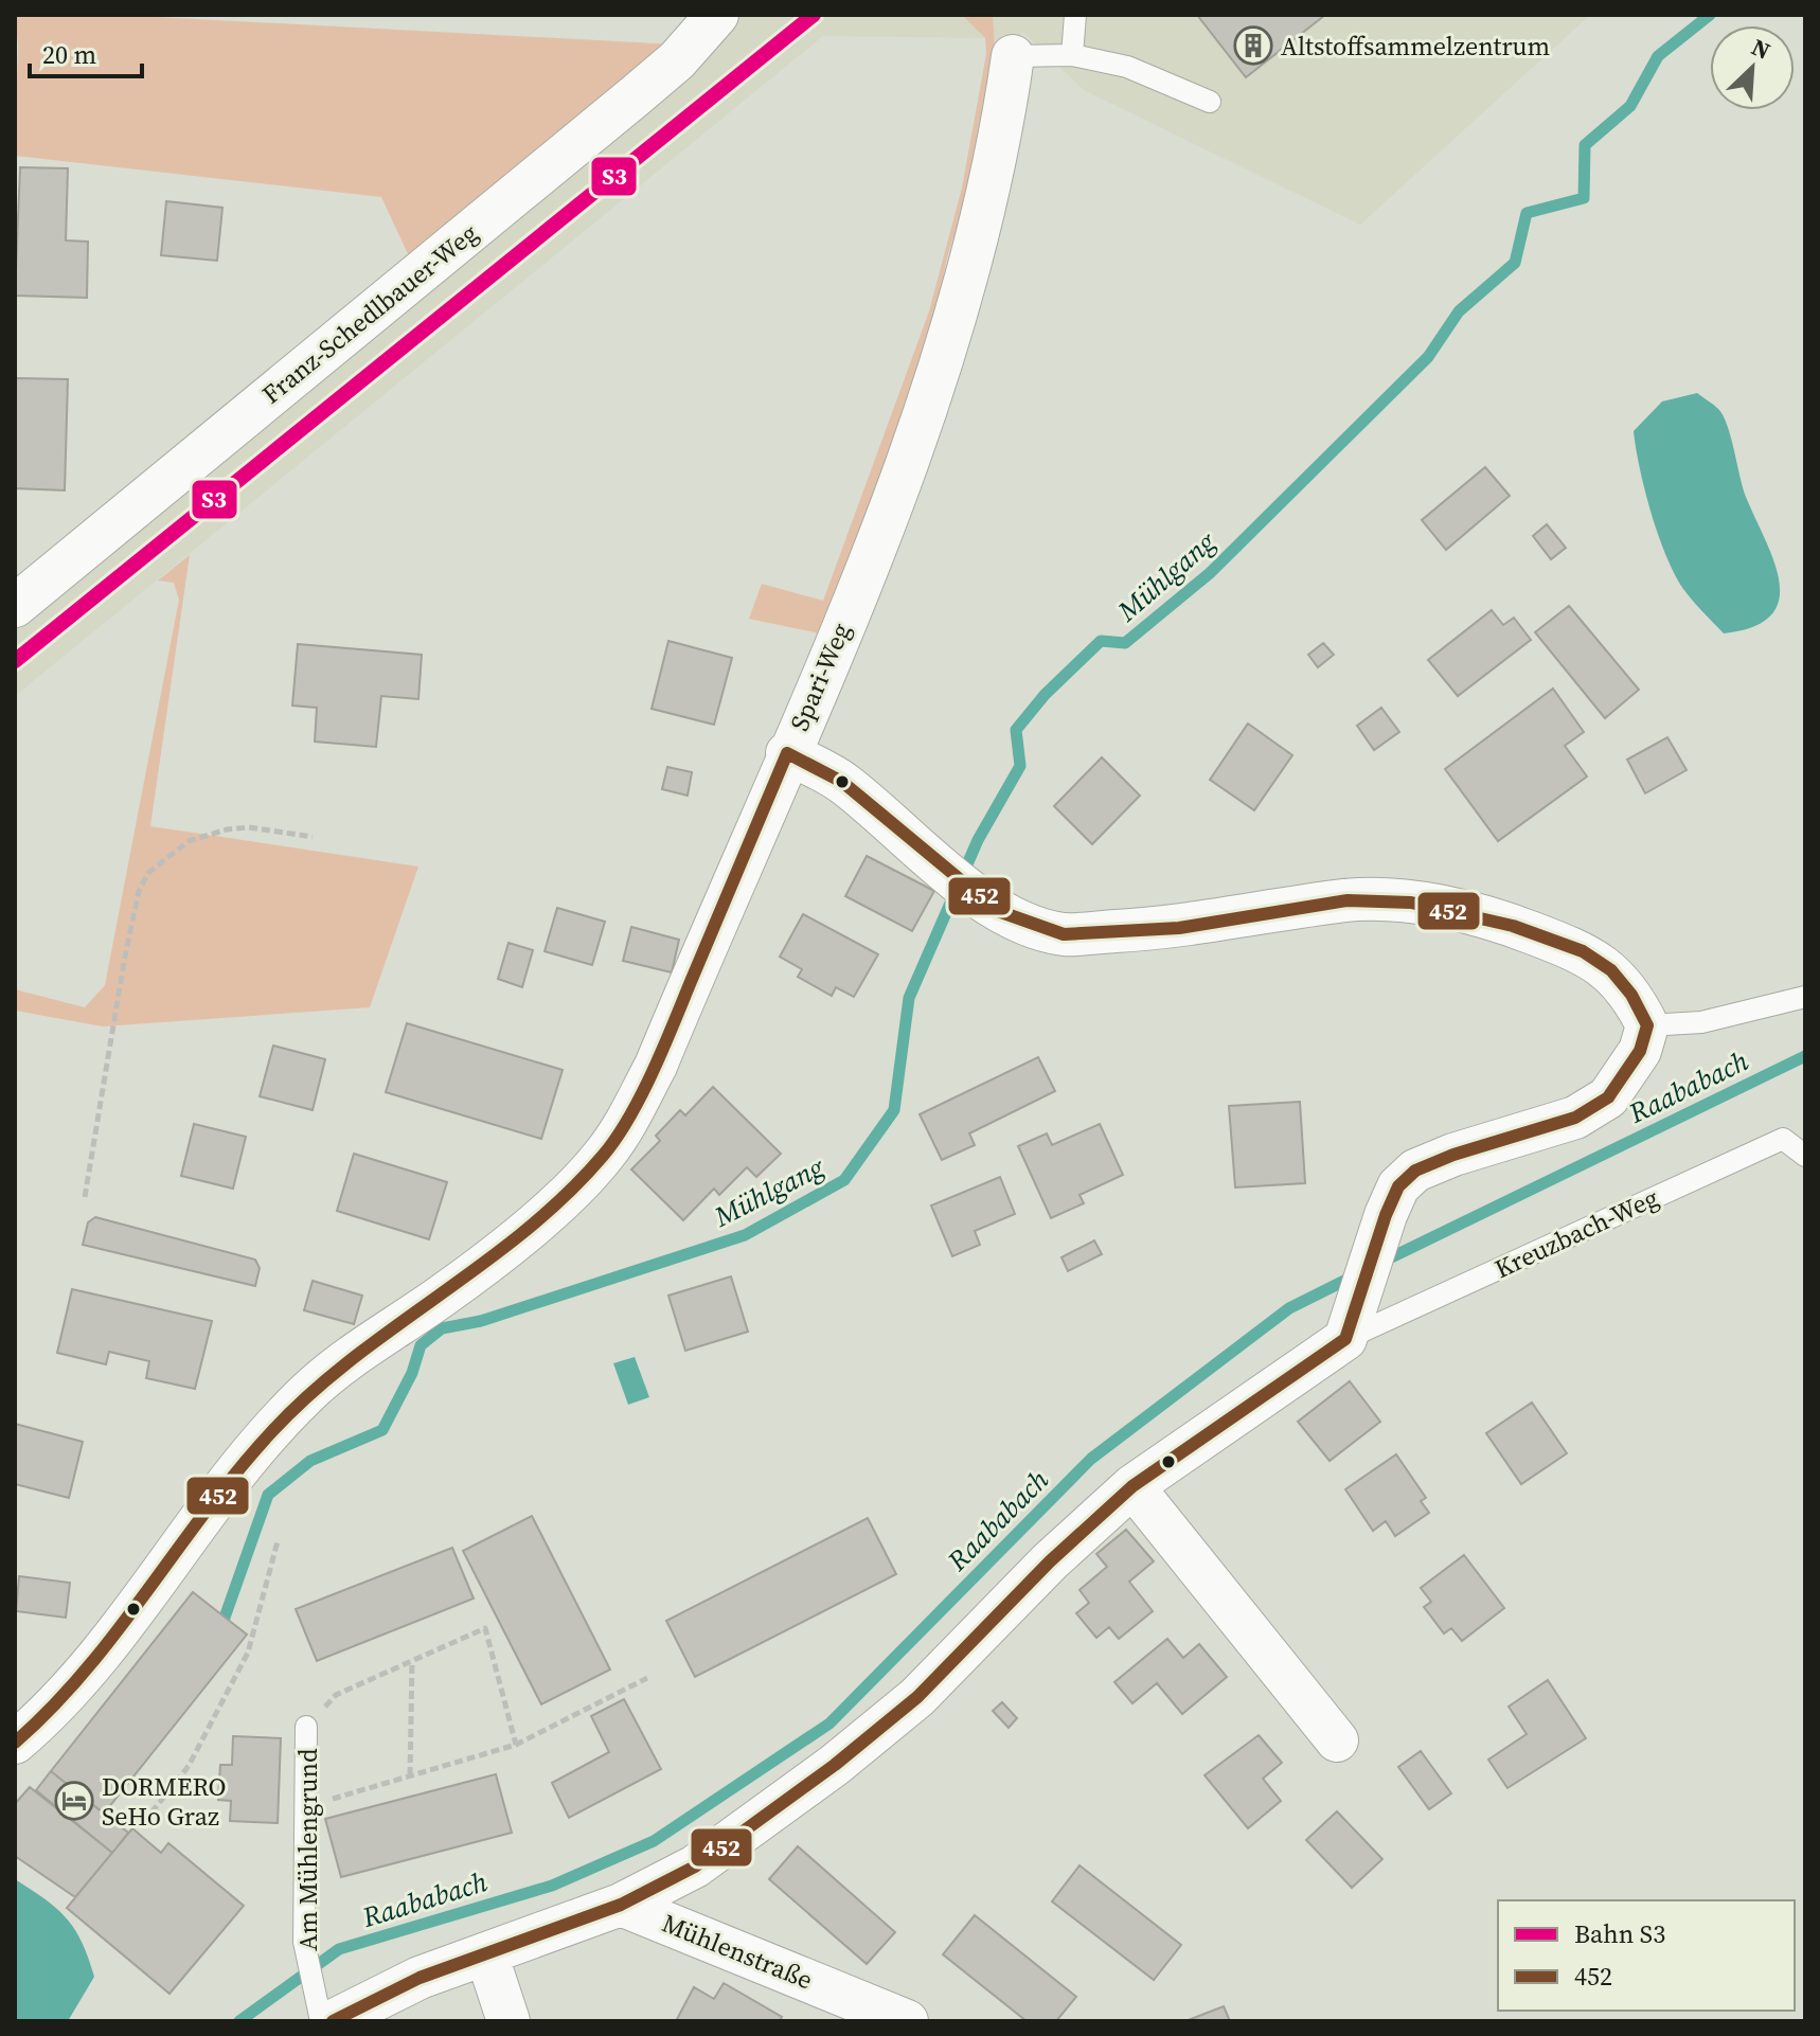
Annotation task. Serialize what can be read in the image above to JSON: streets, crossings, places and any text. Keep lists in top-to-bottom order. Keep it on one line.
{"streets":{"street":["Franz-Schedlbauer-Weg","Spari-Weg","Kreuzbach-Weg","Mühlenstraße"],"lane":["Am Mühlengrund"]},"crossings":[["Kreuzbach-Weg","Mühlenstraße"]],"water":["Mühlgang","Raababach"],"places":{"building":["Altstoffsammelzentrum"],"hotel":["DORMERO SeHo Graz"]},"lines":["rail line S3","transit line 452"],"legend":["Bahn S3","452"],"scale_bar":"20 m","north":"top right"}
